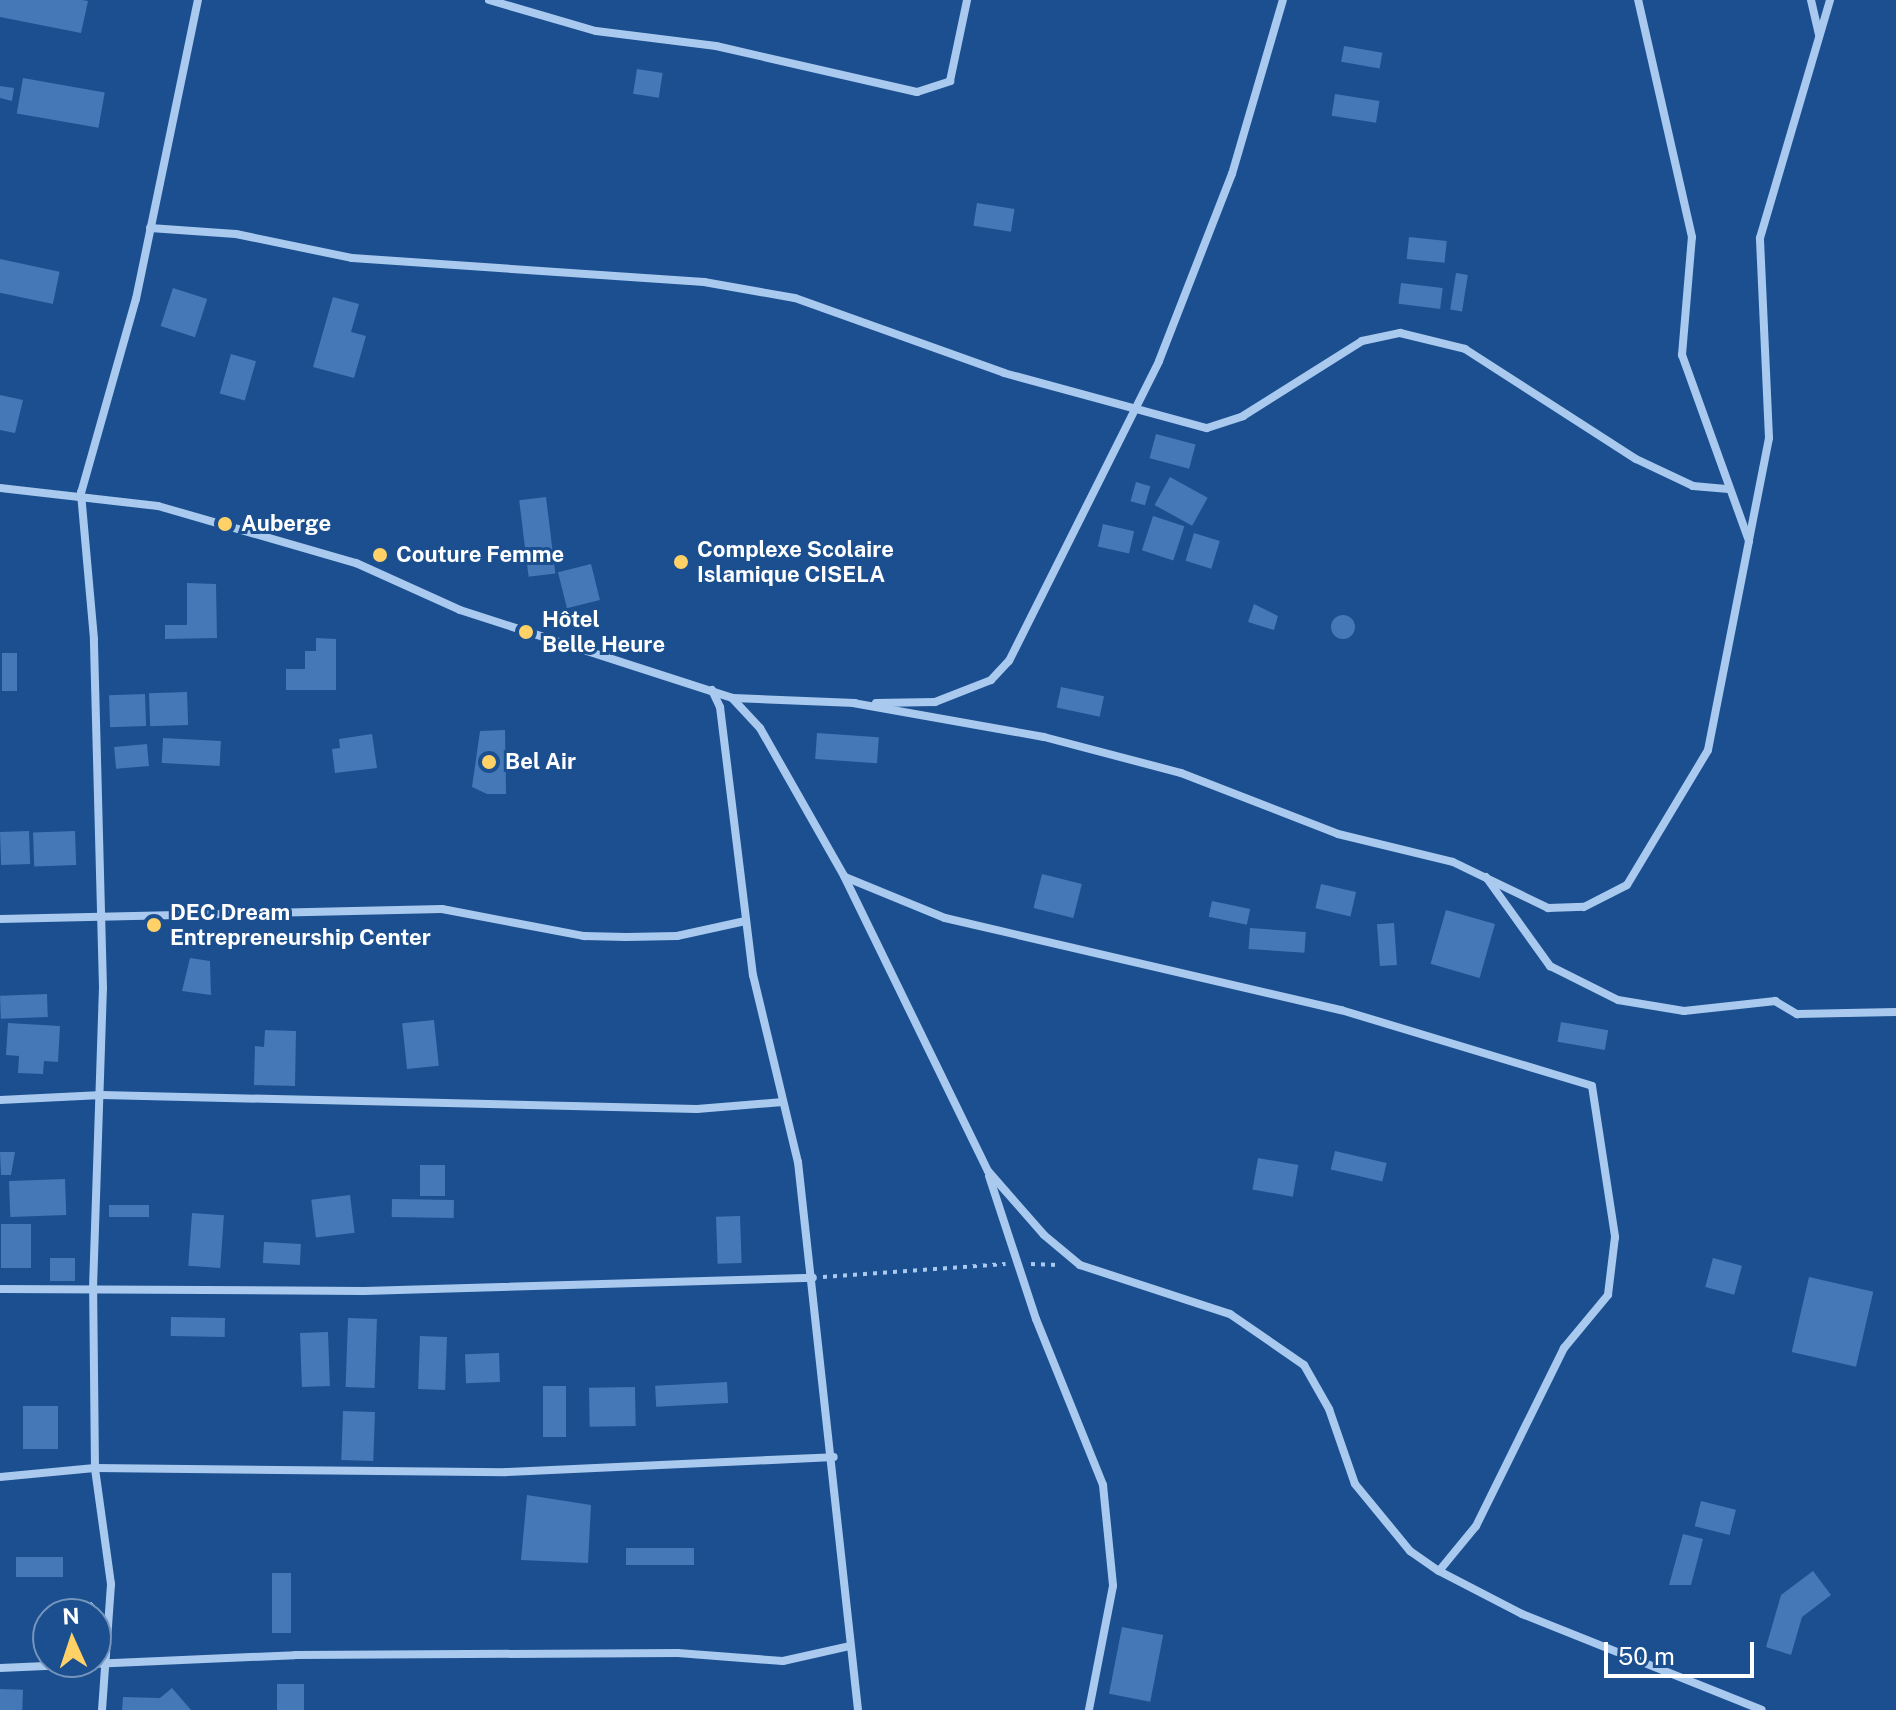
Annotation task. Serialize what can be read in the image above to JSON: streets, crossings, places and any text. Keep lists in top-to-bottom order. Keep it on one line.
{"places":["Auberge","Couture Femme","Complexe Scolaire Islamique CISELA","Hôtel Belle Heure","Bel Air","DEC Dream Entrepreneurship Center"],"scale_bar":"50 m","north":"top"}
